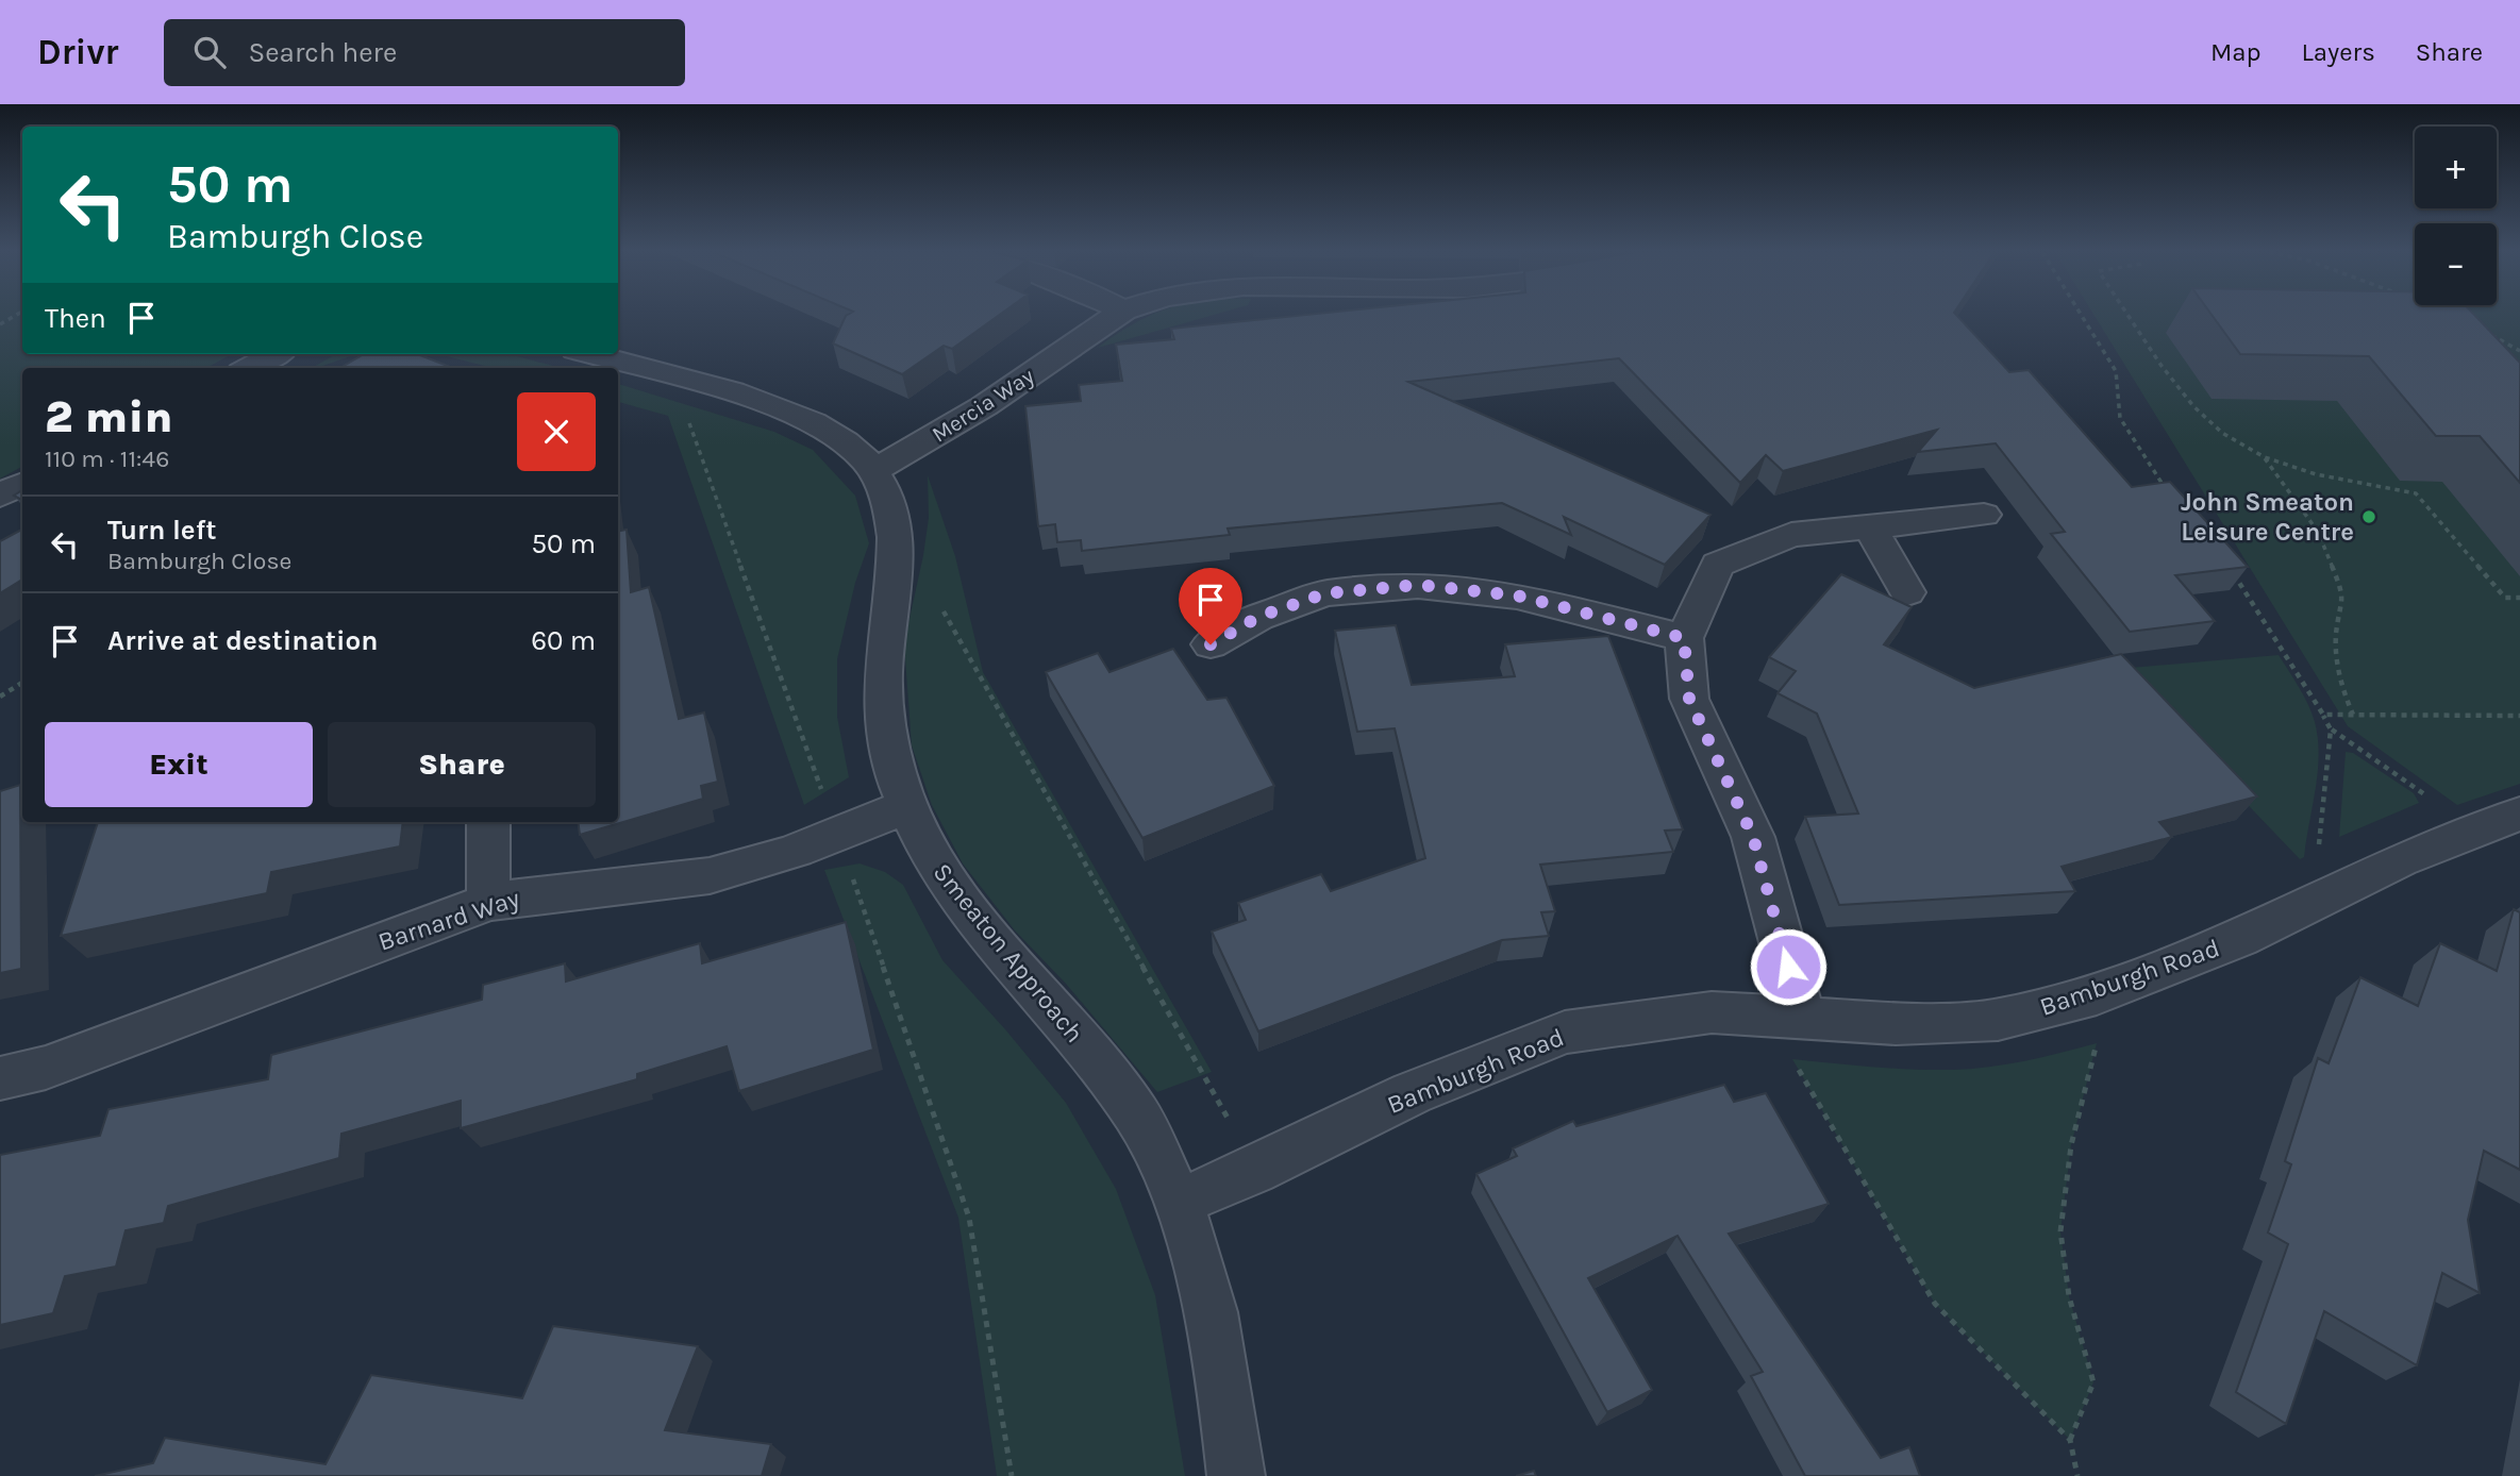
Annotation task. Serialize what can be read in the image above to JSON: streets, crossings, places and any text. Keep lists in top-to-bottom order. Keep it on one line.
{"streets":{"street":["Mercia Way","Barnard Way","Smeaton Approach","Bamburgh Road"]},"crossings":[["Mercia Way","Smeaton Approach"],["Barnard Way","Smeaton Approach"],["Smeaton Approach","Bamburgh Road"]],"places":["John Smeaton Leisure Centre"],"page":{"header":"Drivr","search":"Search here","nav":["Map","Layers","Share"],"map_buttons":["+","−"],"turn":["50 m","Bamburgh Close"],"then":"Then","heading":["2 min","110 m · 11:46"],"list":[{"name":"Turn left","note":"Bamburgh Close","value":"50 m"},{"name":"Arrive at destination","value":"60 m"}],"buttons":["Exit","Share"]}}
